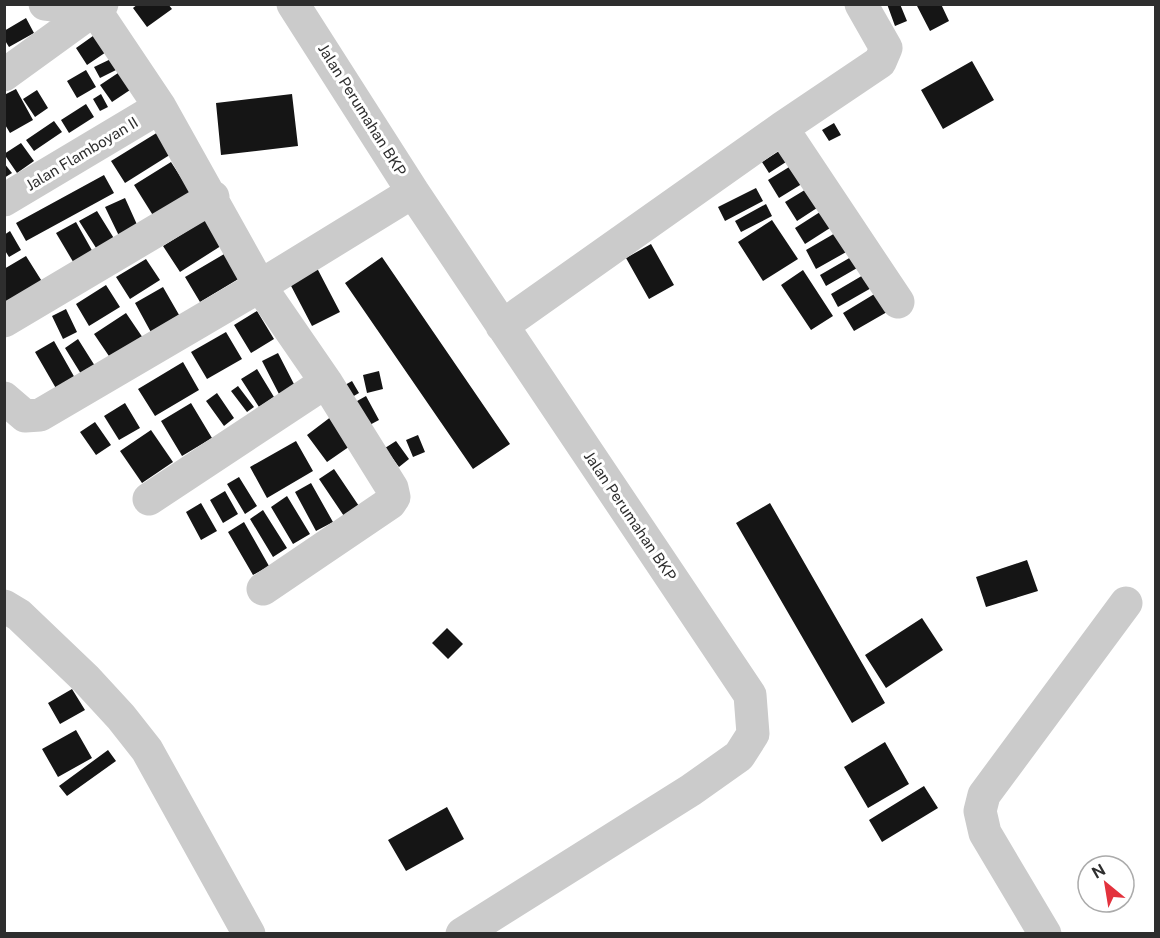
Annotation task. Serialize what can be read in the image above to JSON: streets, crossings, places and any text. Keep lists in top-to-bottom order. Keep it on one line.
{"streets":{"street":["Jalan Perumahan BKP","Jalan Flamboyan II"]},"north":"top left"}
